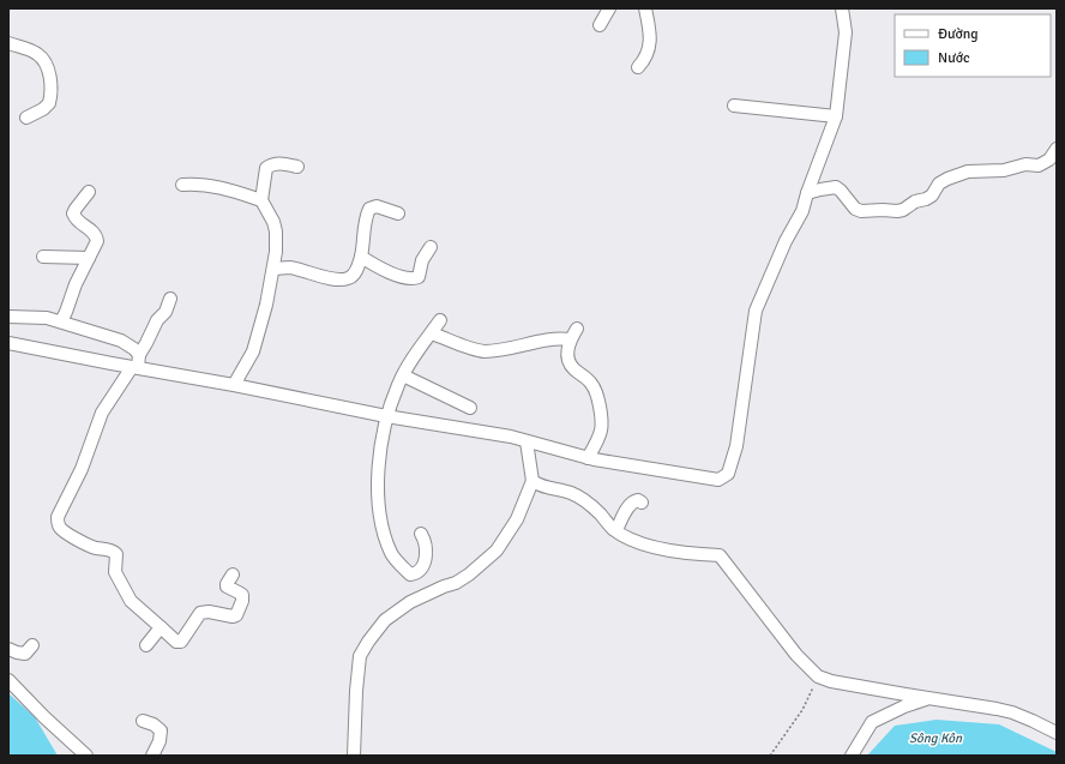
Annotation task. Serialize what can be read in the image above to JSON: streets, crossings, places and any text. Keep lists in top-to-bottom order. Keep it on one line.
{"water":["Sông Kôn"],"legend":["Đường","Nước"]}
